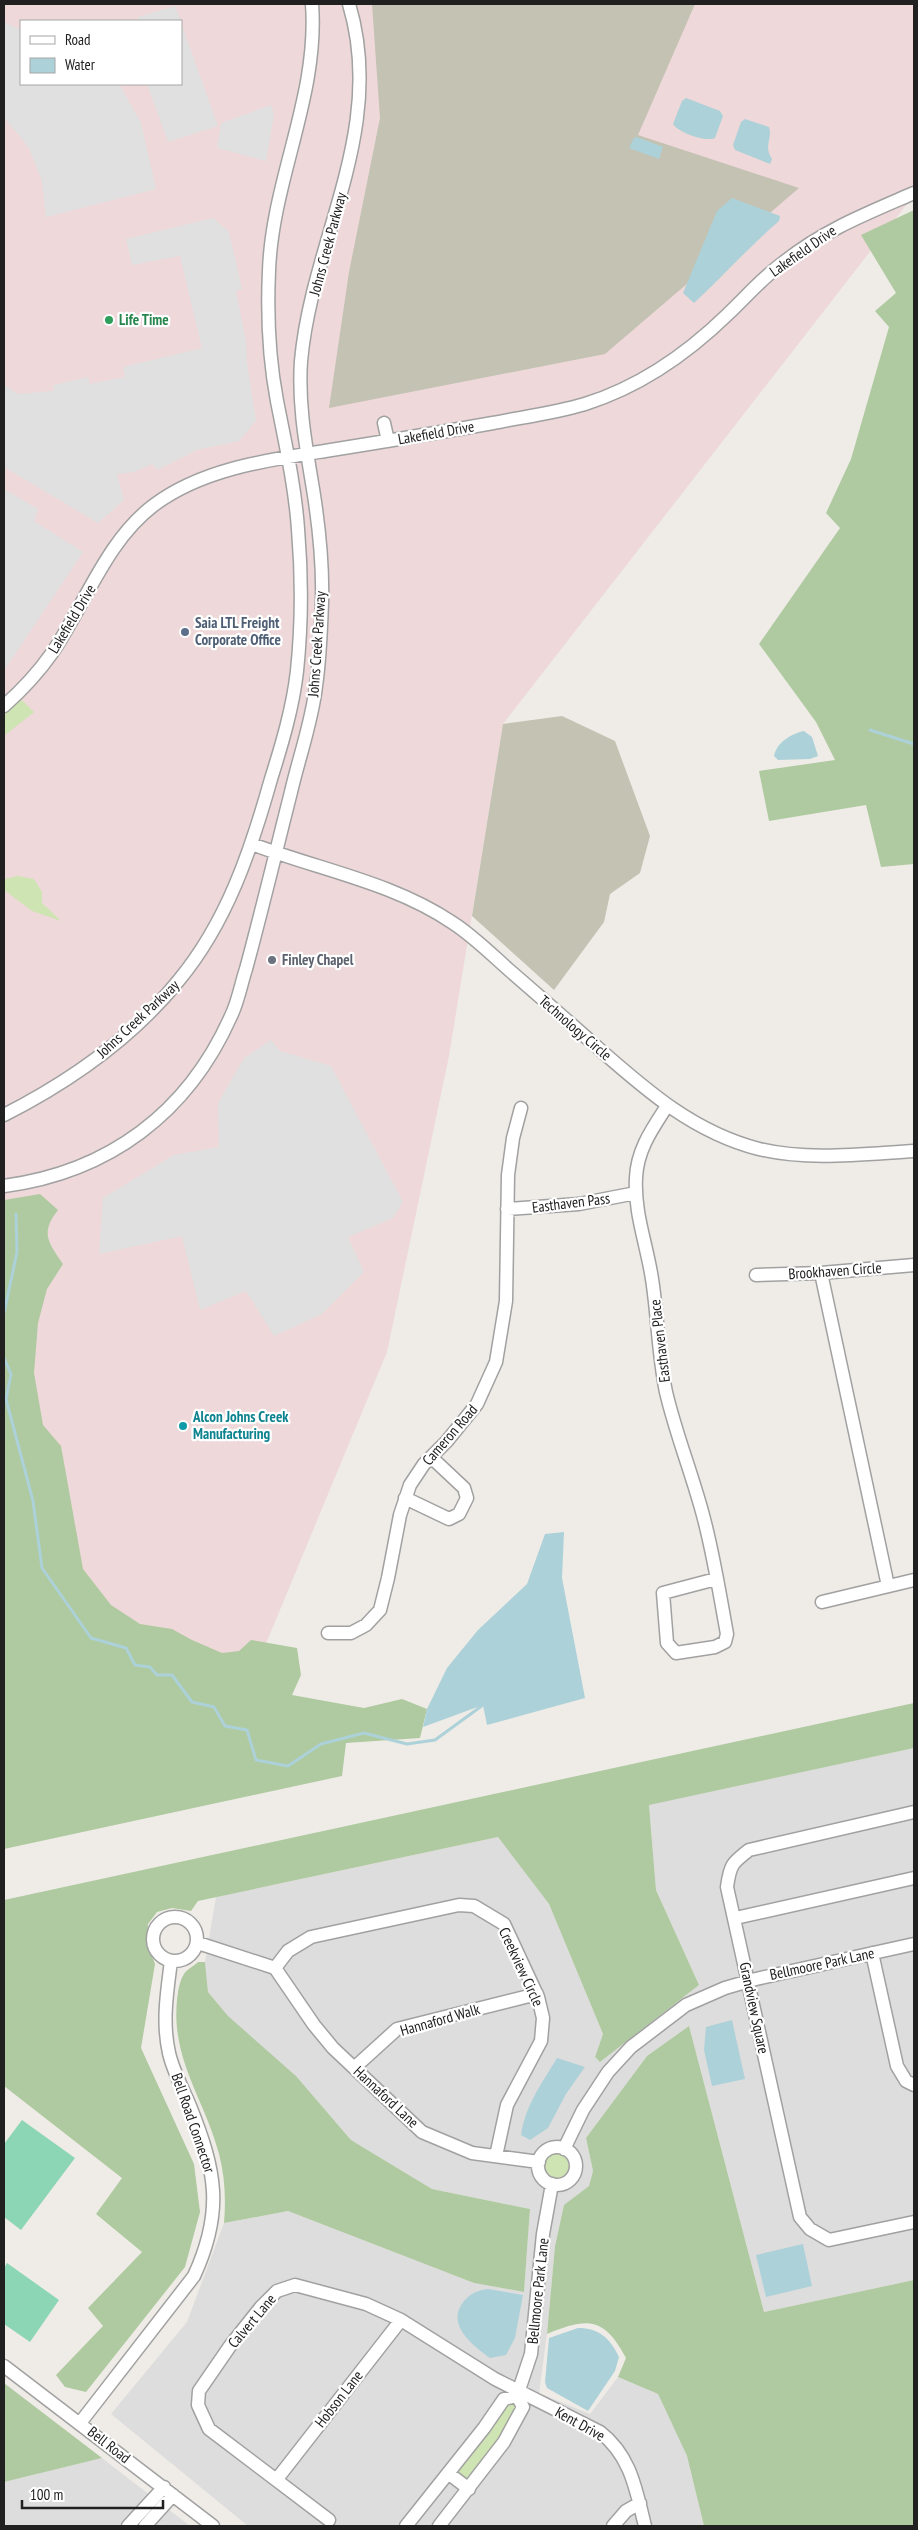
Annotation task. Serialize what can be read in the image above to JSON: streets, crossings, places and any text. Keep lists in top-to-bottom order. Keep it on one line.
{"streets":{"street":["Johns Creek Parkway","Lakefield Drive","Technology Circle","Easthaven Pass","Brookhaven Circle","Easthaven Place","Cameron Road","Bellmoore Park Lane","Creekview Circle","Grandview Square","Hannaford Walk","Hannaford Lane","Bell Road Connector","Calvert Lane","Hobson Lane","Kent Drive","Bell Road"]},"crossings":[["Johns Creek Parkway","Lakefield Drive"],["Johns Creek Parkway","Technology Circle"],["Technology Circle","Easthaven Place"],["Easthaven Pass","Easthaven Place"],["Easthaven Pass","Cameron Road"],["Bellmoore Park Lane","Grandview Square"],["Bellmoore Park Lane","Hannaford Lane"],["Bellmoore Park Lane","Calvert Lane"],["Bellmoore Park Lane","Kent Drive"],["Creekview Circle","Hannaford Walk"],["Creekview Circle","Hannaford Lane"],["Hannaford Walk","Hannaford Lane"],["Bell Road Connector","Bell Road"],["Calvert Lane","Hobson Lane"],["Calvert Lane","Kent Drive"]],"places":["Life Time","Saia LTL Freight Corporate Office","Finley Chapel","Alcon Johns Creek Manufacturing"],"legend":["Road","Water"],"scale_bar":"100 m"}
